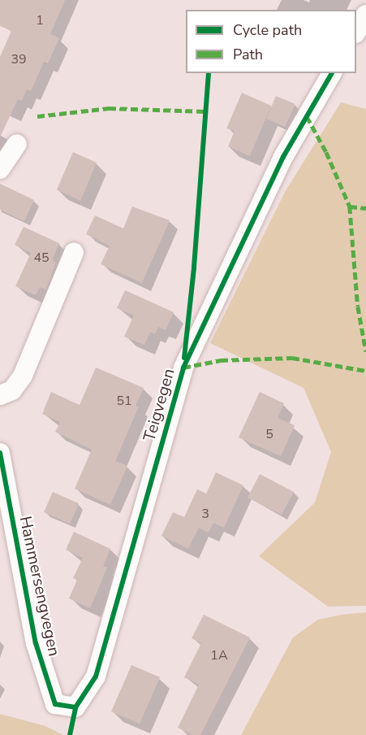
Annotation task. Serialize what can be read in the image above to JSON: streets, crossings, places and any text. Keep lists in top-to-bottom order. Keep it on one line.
{"streets":{"street":["Teigvegen","Hammersengvegen"]},"crossings":[["Teigvegen","Hammersengvegen"]],"house_numbers":["1","39","45","51","5","3","1A"],"legend":["Cycle path","Path"]}
